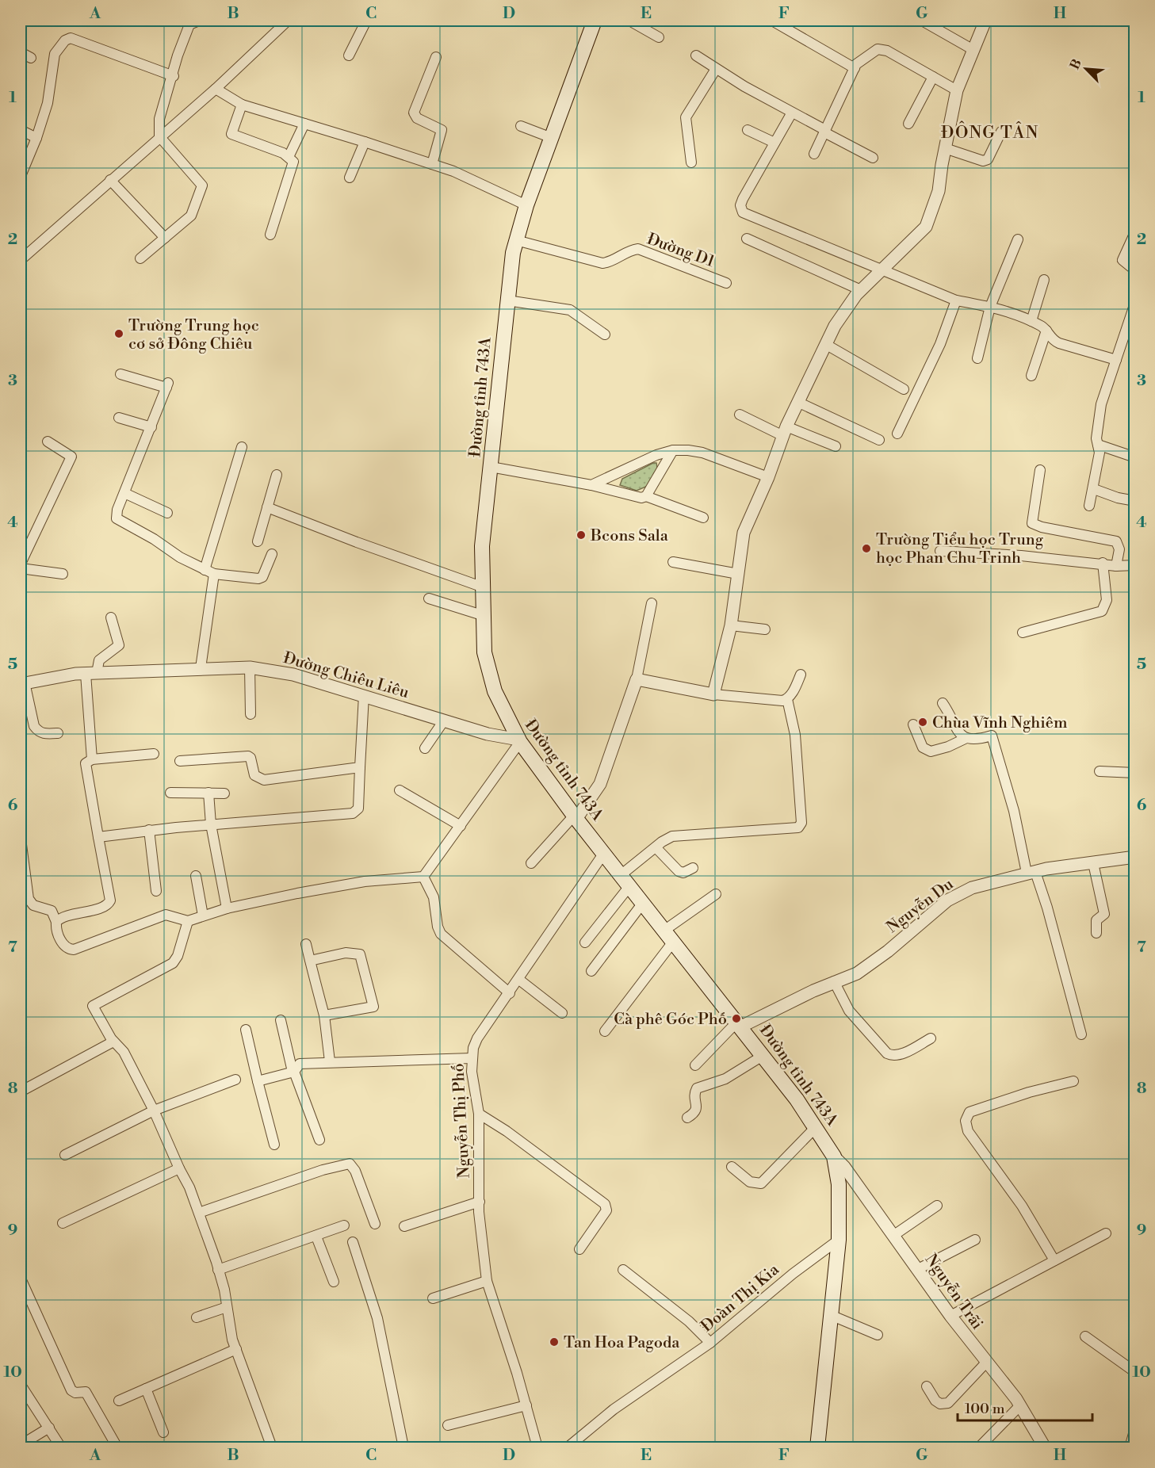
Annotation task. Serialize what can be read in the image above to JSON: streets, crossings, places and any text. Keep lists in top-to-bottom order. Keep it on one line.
{"streets":{"main road":["Đường tỉnh 743A"],"street":["Đường D1","Đường Chiêu Liêu","Nguyễn Du","Nguyễn Thị Phố","Nguyễn Trãi","Đoàn Thị Kia"]},"crossings":[["Đường D1","Đường tỉnh 743A"],["Đường tỉnh 743A","Đường Chiêu Liêu"],["Đường tỉnh 743A","Nguyễn Du"],["Đường tỉnh 743A","Nguyễn Thị Phố"],["Đường tỉnh 743A","Nguyễn Trãi"],["Đường tỉnh 743A","Đoàn Thị Kia"]],"districts":["ĐÔNG TÂN"],"places":["Trường Trung học cơ sở Đông Chiêu","Bcons Sala","Trường Tiểu học Trung học Phan Chu Trinh","Chùa Vĩnh Nghiêm","Cà phê Góc Phố","Tan Hoa Pagoda"],"scale_bar":"100 m","north":"top left","grid":{"columns":["A","B","C","D","E","F","G","H"],"rows":["1","2","3","4","5","6","7","8","9","10"]}}
